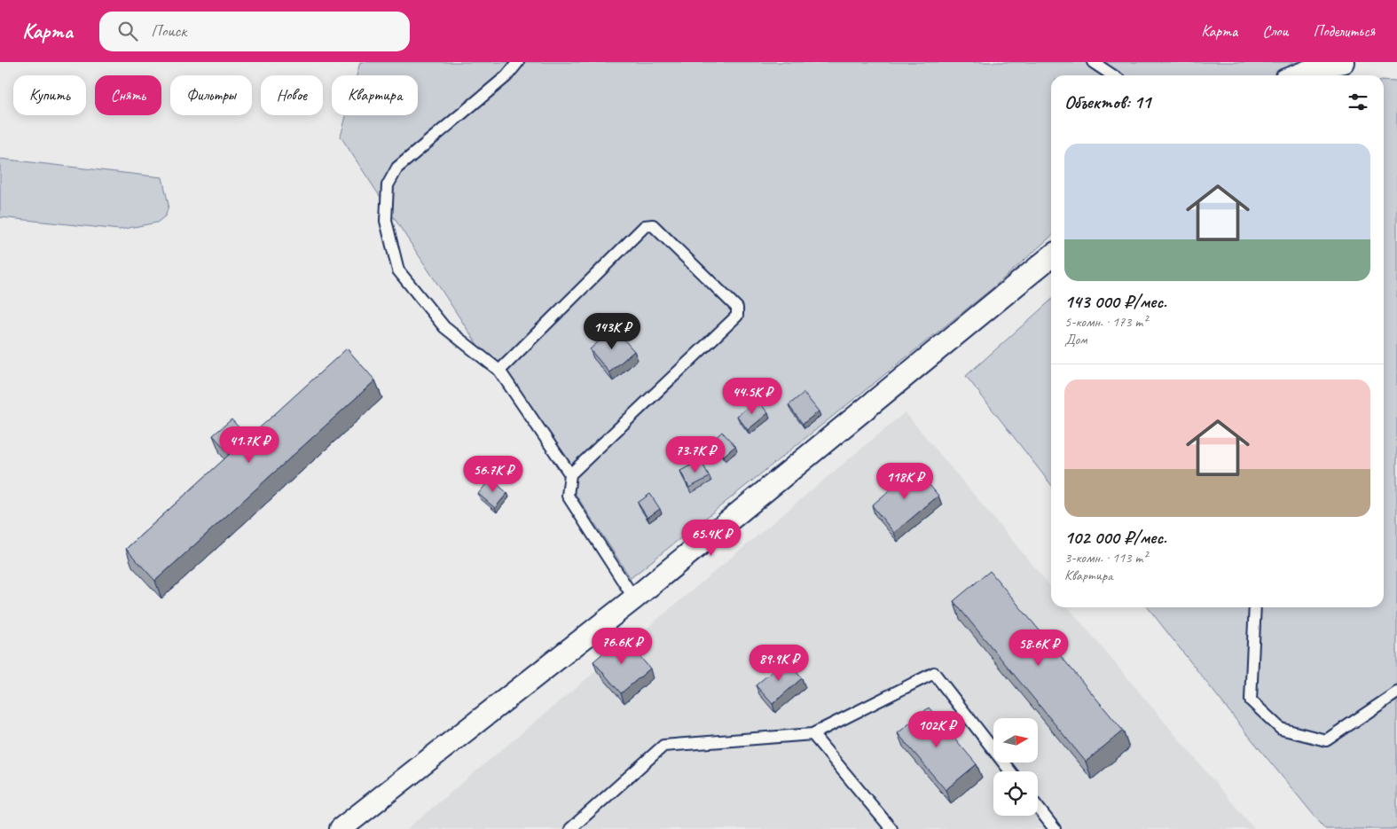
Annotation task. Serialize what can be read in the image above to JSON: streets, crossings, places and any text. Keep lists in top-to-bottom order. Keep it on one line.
{"north":"right","page":{"header":"Карта","search":"Поиск","nav":["Карта","Слои","Поделиться"],"chip":["Купить","Снять","Фильтры","Новое","Квартира"],"heading":"Объектов: 11","list":[{"name":"143 000 ₽/мес.","note":"5-комн. · 173 m² · Дом"},{"name":"102 000 ₽/мес.","note":"3-комн. · 113 m² · Квартира"}],"price":["143K ₽","44.5K ₽","41.7K ₽","73.7K ₽","56.7K ₽","118K ₽","65.4K ₽","76.6K ₽","58.6K ₽","89.9K ₽","102K ₽"]}}
